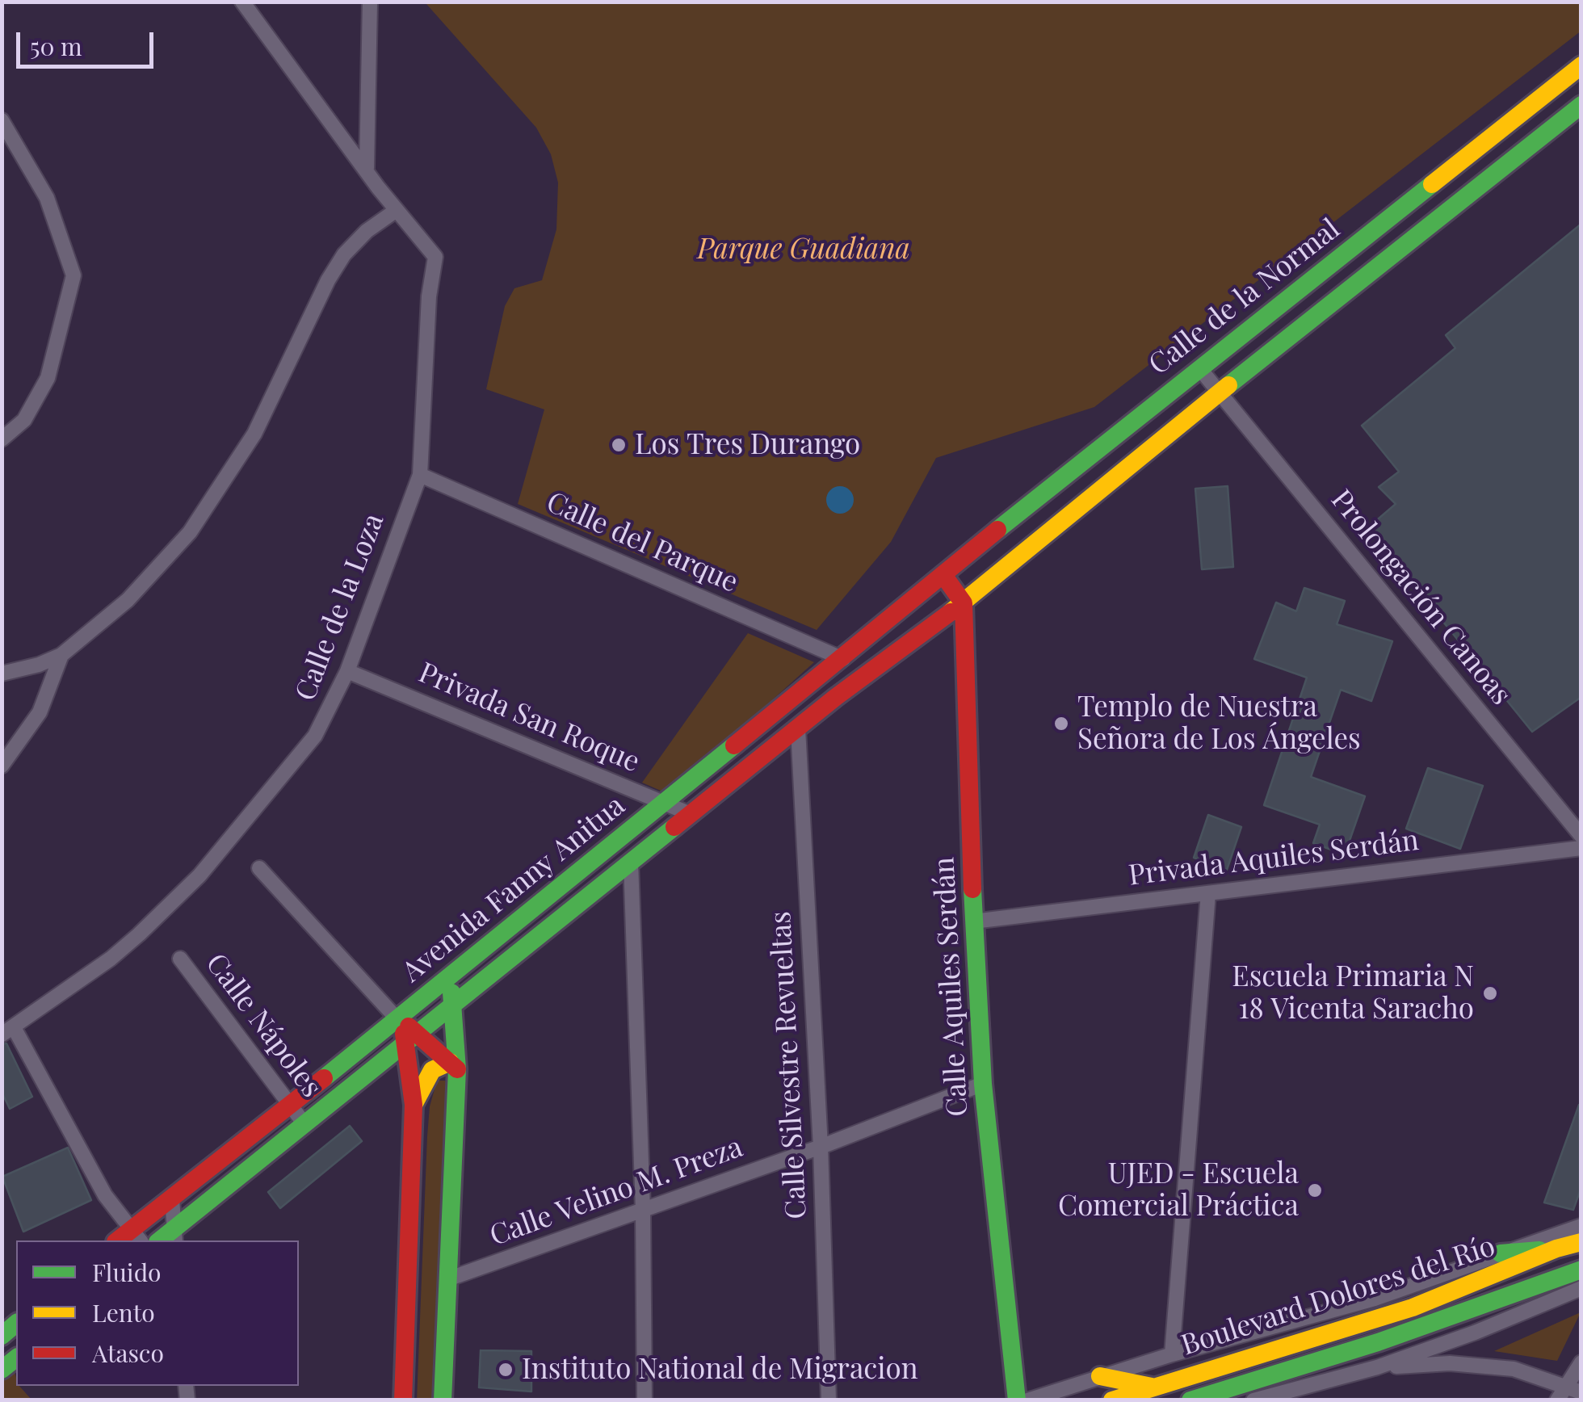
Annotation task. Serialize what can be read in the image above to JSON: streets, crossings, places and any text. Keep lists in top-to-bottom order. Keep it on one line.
{"streets":{"main road":["Calle de la Normal","Avenida Fanny Anitua","Calle Aquiles Serdán","Boulevard Dolores del Río"],"street":["Calle del Parque","Prolongación Canoas","Calle de la Loza","Privada San Roque","Privada Aquiles Serdán","Calle Nápoles","Calle Silvestre Revueltas","Calle Velino M. Preza"]},"crossings":[["Calle de la Normal","Prolongación Canoas"],["Calle de la Normal","Avenida Fanny Anitua"],["Calle de la Normal","Calle Aquiles Serdán"],["Calle del Parque","Calle de la Loza"],["Calle del Parque","Avenida Fanny Anitua"],["Calle de la Loza","Privada San Roque"],["Privada San Roque","Avenida Fanny Anitua"],["Privada Aquiles Serdán","Calle Aquiles Serdán"],["Avenida Fanny Anitua","Calle Aquiles Serdán"],["Avenida Fanny Anitua","Calle Nápoles"],["Avenida Fanny Anitua","Calle Silvestre Revueltas"],["Calle Aquiles Serdán","Calle Velino M. Preza"],["Calle Silvestre Revueltas","Calle Velino M. Preza"]],"parks":["Parque Guadiana"],"places":["Los Tres Durango","Templo de Nuestra Señora de Los Ángeles","Escuela Primaria N 18 Vicenta Saracho","UJED - Escuela Comercial Práctica","Instituto National de Migracion"],"legend":["Fluido","Lento","Atasco"],"scale_bar":"50 m"}
